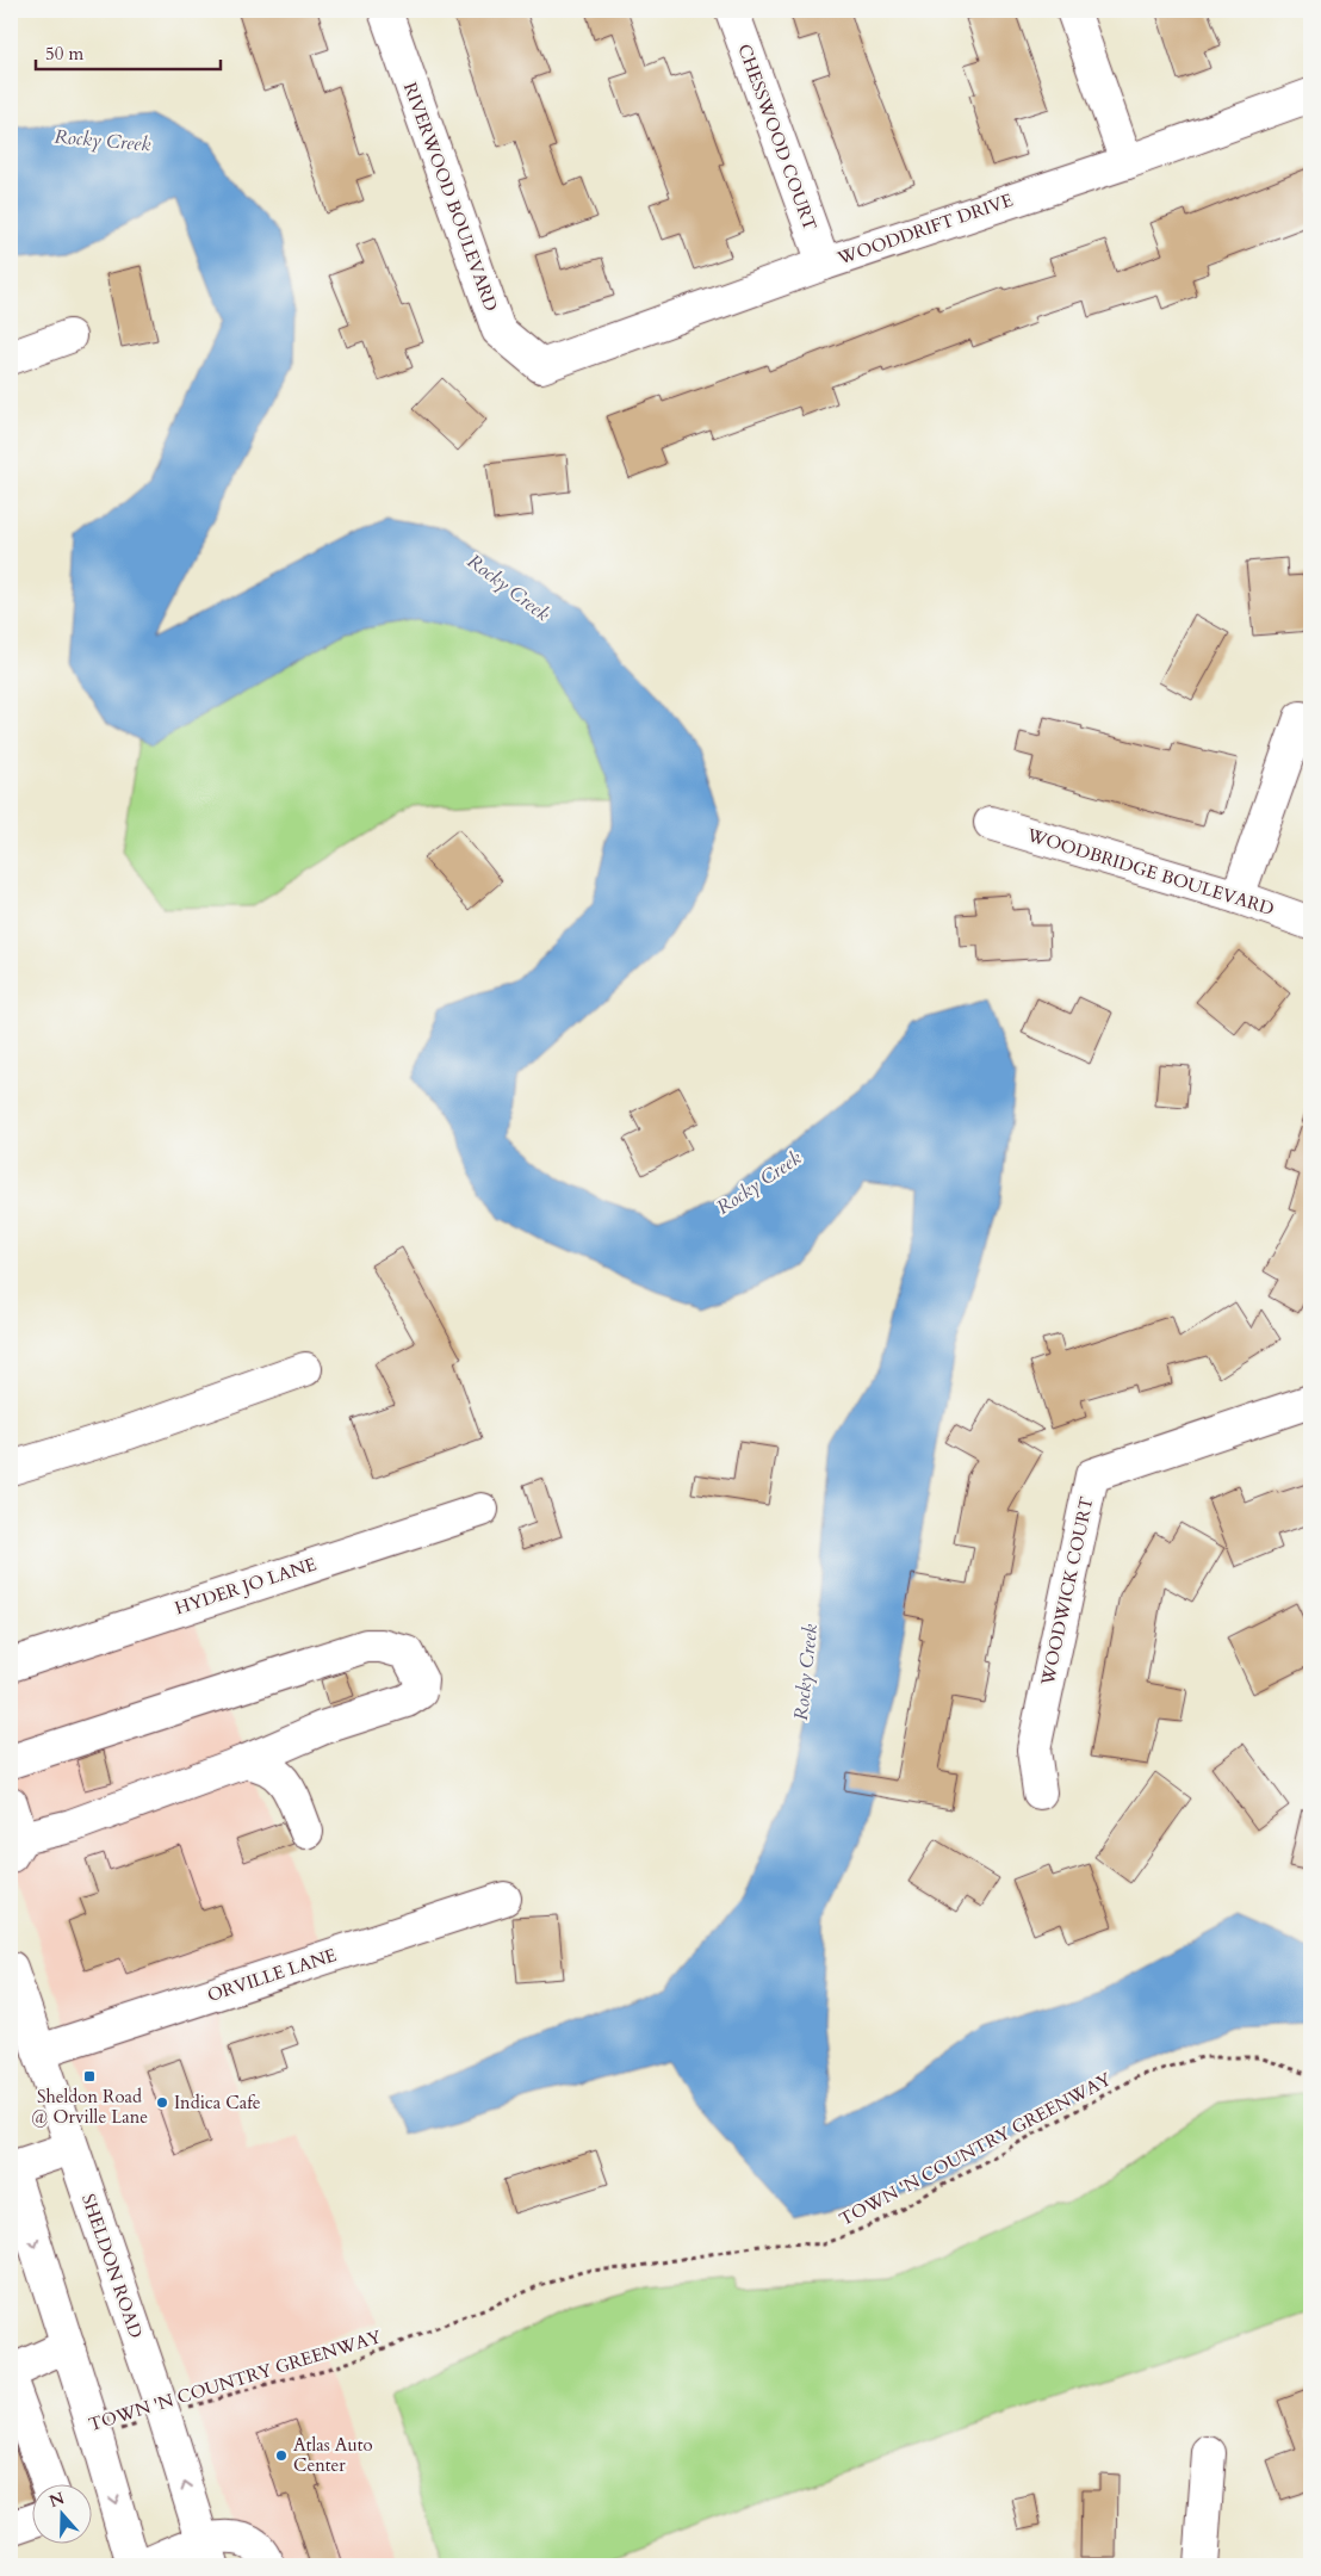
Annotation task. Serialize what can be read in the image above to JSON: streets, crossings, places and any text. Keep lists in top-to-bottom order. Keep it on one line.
{"streets":{"street":["CHESSWOOD COURT","RIVERWOOD BOULEVARD","WOODDRIFT DRIVE","WOODBRIDGE BOULEVARD","HYDER JO LANE","WOODWICK COURT","ORVILLE LANE","SHELDON ROAD"],"path":["TOWN 'N COUNTRY GREENWAY"]},"crossings":[["CHESSWOOD COURT","WOODDRIFT DRIVE"],["RIVERWOOD BOULEVARD","WOODDRIFT DRIVE"],["ORVILLE LANE","SHELDON ROAD"],["TOWN 'N COUNTRY GREENWAY","SHELDON ROAD"]],"water":["Rocky Creek"],"places":{"transit":["Sheldon Road @ Orville Lane"],"other":["Indica Cafe","Atlas Auto Center"]},"scale_bar":"50 m","north":"top"}
